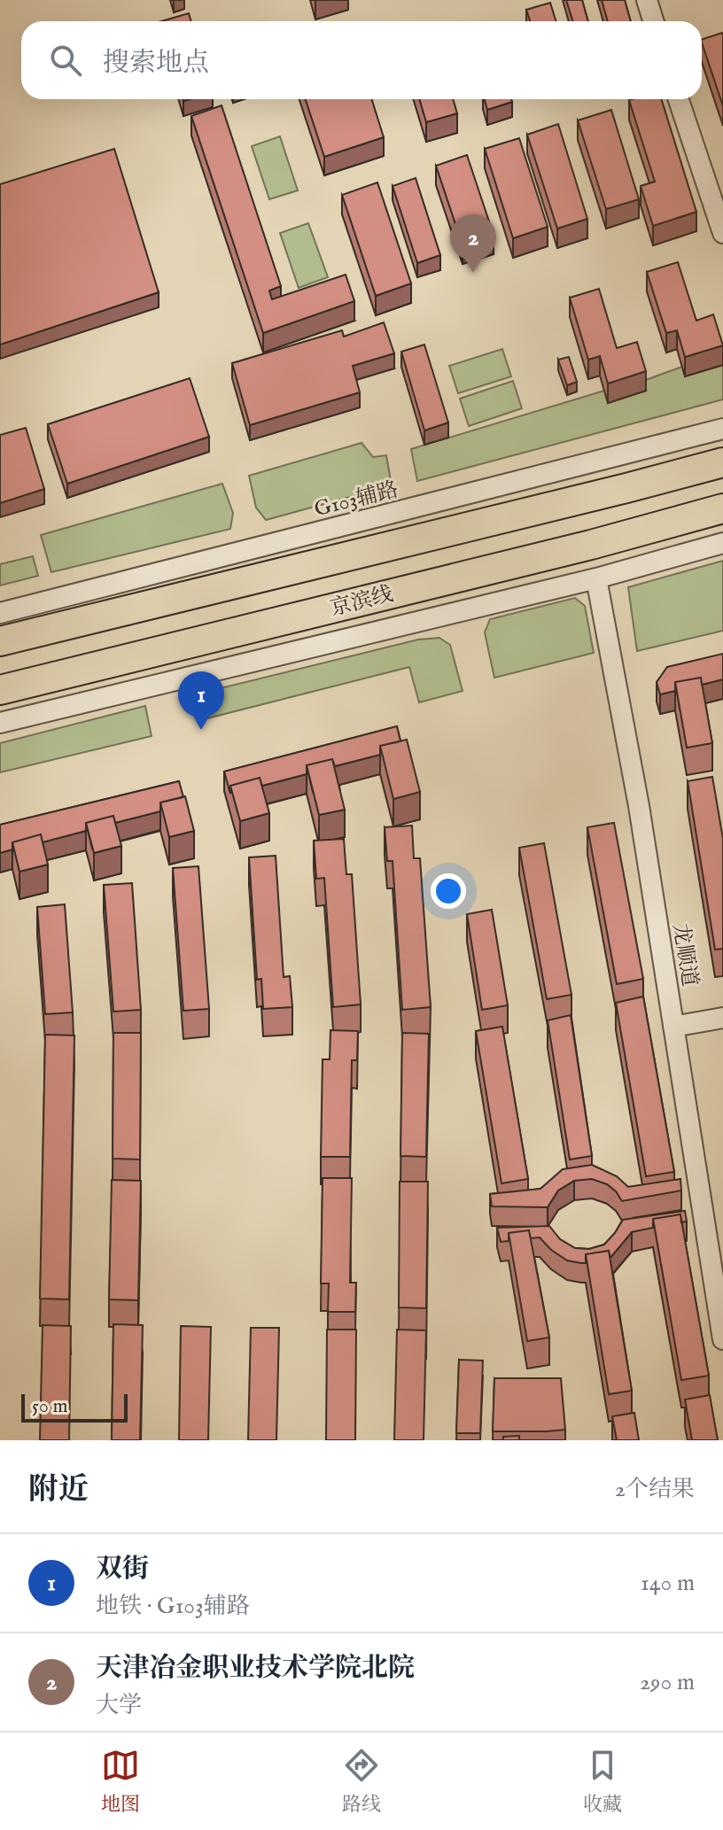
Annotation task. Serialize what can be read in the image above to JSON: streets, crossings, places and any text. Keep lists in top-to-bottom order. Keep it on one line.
{"streets":{"highway":["京滨线"],"street":["G103辅路","龙顺道"]},"scale_bar":"50 m","page":{"search":"搜索地点","pins":["2","1"],"scale":"50 m","heading":["附近","2个结果"],"list":[{"mark":"1","name":"双街","note":"地铁 · G103辅路","value":"140 m"},{"mark":"2","name":"天津冶金职业技术学院北院","note":"大学","value":"290 m"}],"nav":["地图","路线","收藏"]}}
